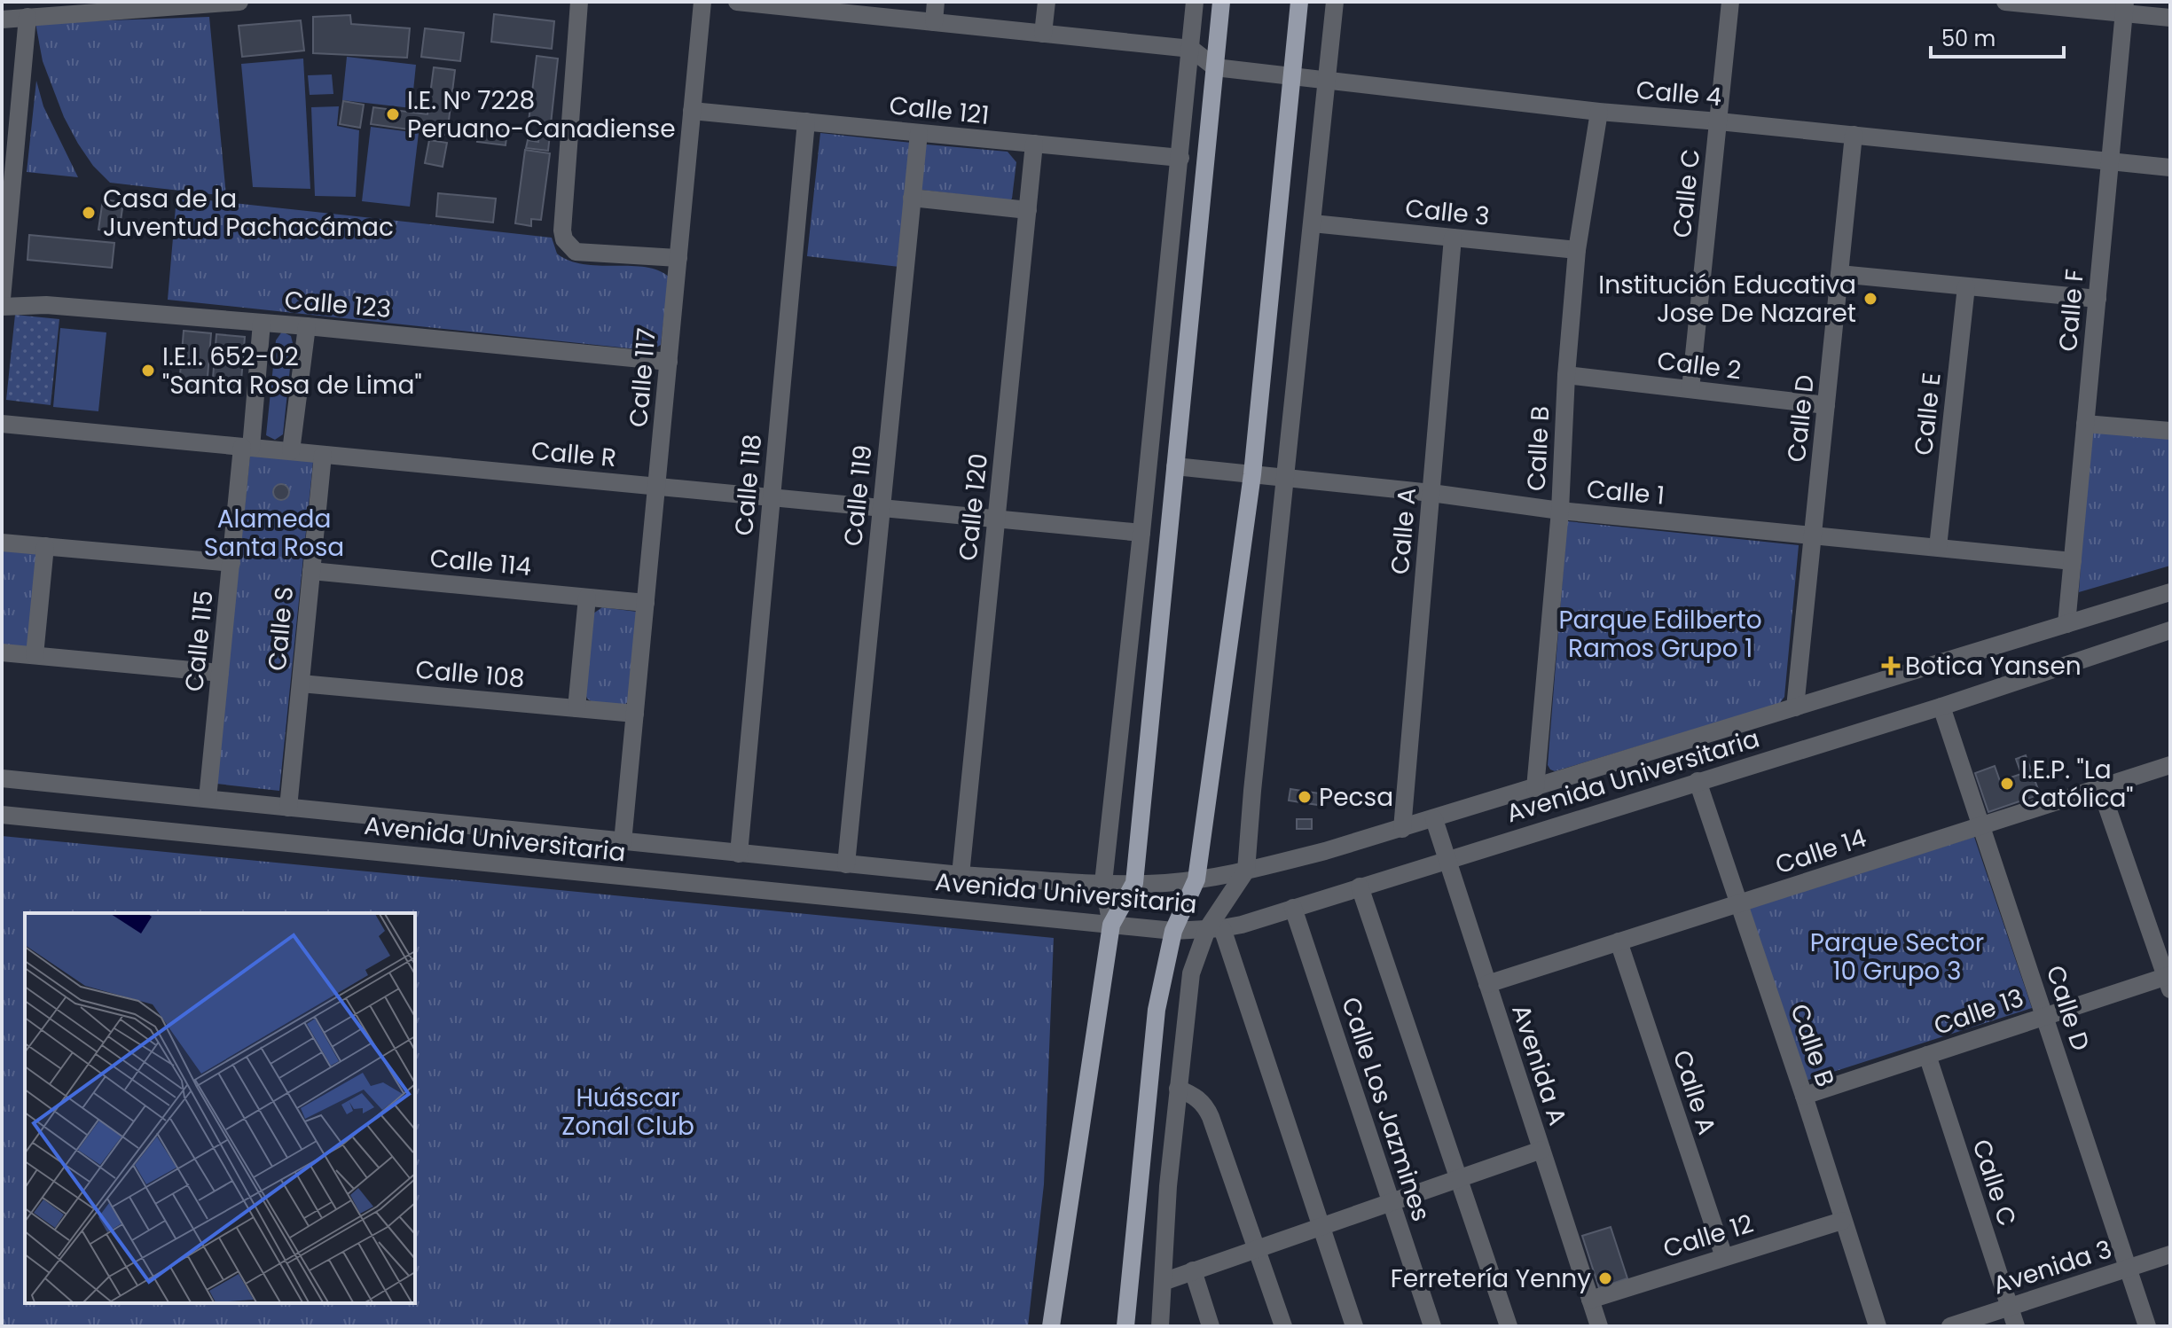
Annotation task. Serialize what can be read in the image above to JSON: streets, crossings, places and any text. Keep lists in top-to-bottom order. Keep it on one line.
{"streets":{"street":["Calle 4","Calle 121","Calle C","Calle 3","Calle 123","Calle F","Calle 2","Calle 117","Calle E","Calle D","Calle B","Calle R","Calle 118","Calle 1","Calle 119","Calle 120","Calle A","Calle 114","Calle S","Calle 115","Calle 108","Avenida Universitaria","Calle 14","Calle 13","Avenida A","Calle Los Jazmines","Calle 12","Avenida 3"]},"crossings":[["Calle 4","Calle C"],["Calle 4","Calle F"],["Calle 4","Calle D"],["Calle 4","Calle B"],["Calle 121","Calle 117"],["Calle 121","Calle 118"],["Calle 121","Calle 119"],["Calle 121","Calle 120"],["Calle C","Calle 2"],["Calle C","Calle 13"],["Calle C","Avenida 3"],["Calle 3","Calle B"],["Calle 3","Calle A"],["Calle 123","Calle 117"],["Calle 123","Calle 115"],["Calle F","Calle 1"],["Calle F","Avenida Universitaria"],["Calle 2","Calle D"],["Calle 2","Calle B"],["Calle 117","Calle R"],["Calle 117","Calle 114"],["Calle 117","Calle 108"],["Calle 117","Avenida Universitaria"],["Calle E","Calle 1"],["Calle D","Calle 1"],["Calle D","Avenida Universitaria"],["Calle D","Calle 14"],["Calle D","Calle 13"],["Calle D","Avenida 3"],["Calle B","Calle 1"],["Calle B","Avenida Universitaria"],["Calle B","Calle 14"],["Calle B","Calle 13"],["Calle B","Calle 12"],["Calle R","Calle 118"],["Calle R","Calle 119"],["Calle R","Calle 120"],["Calle R","Calle S"],["Calle R","Calle 115"],["Calle 118","Avenida Universitaria"],["Calle 1","Calle A"],["Calle 119","Avenida Universitaria"],["Calle 120","Avenida Universitaria"],["Calle A","Avenida Universitaria"],["Calle A","Calle 14"],["Calle A","Calle 12"],["Calle 114","Calle S"],["Calle S","Calle 108"],["Calle S","Avenida Universitaria"],["Calle 115","Avenida Universitaria"],["Avenida Universitaria","Avenida A"],["Avenida Universitaria","Calle Los Jazmines"],["Calle 14","Avenida A"],["Avenida A","Calle 12"]],"parks":["Alameda Santa Rosa","Parque Edilberto Ramos Grupo 1","Parque Sector 10 Grupo 3","Huáscar Zonal Club"],"places":{"other":["I.E. N° 7228 Peruano-Canadiense","Casa de la Juventud Pachacámac","Institución Educativa Jose De Nazaret","I.E.I. 652-02 \"Santa Rosa de Lima\"","I.E.P. \"La Católica\"","Pecsa","Ferretería Yenny"],"health":["Botica Yansen"]},"scale_bar":"50 m"}
